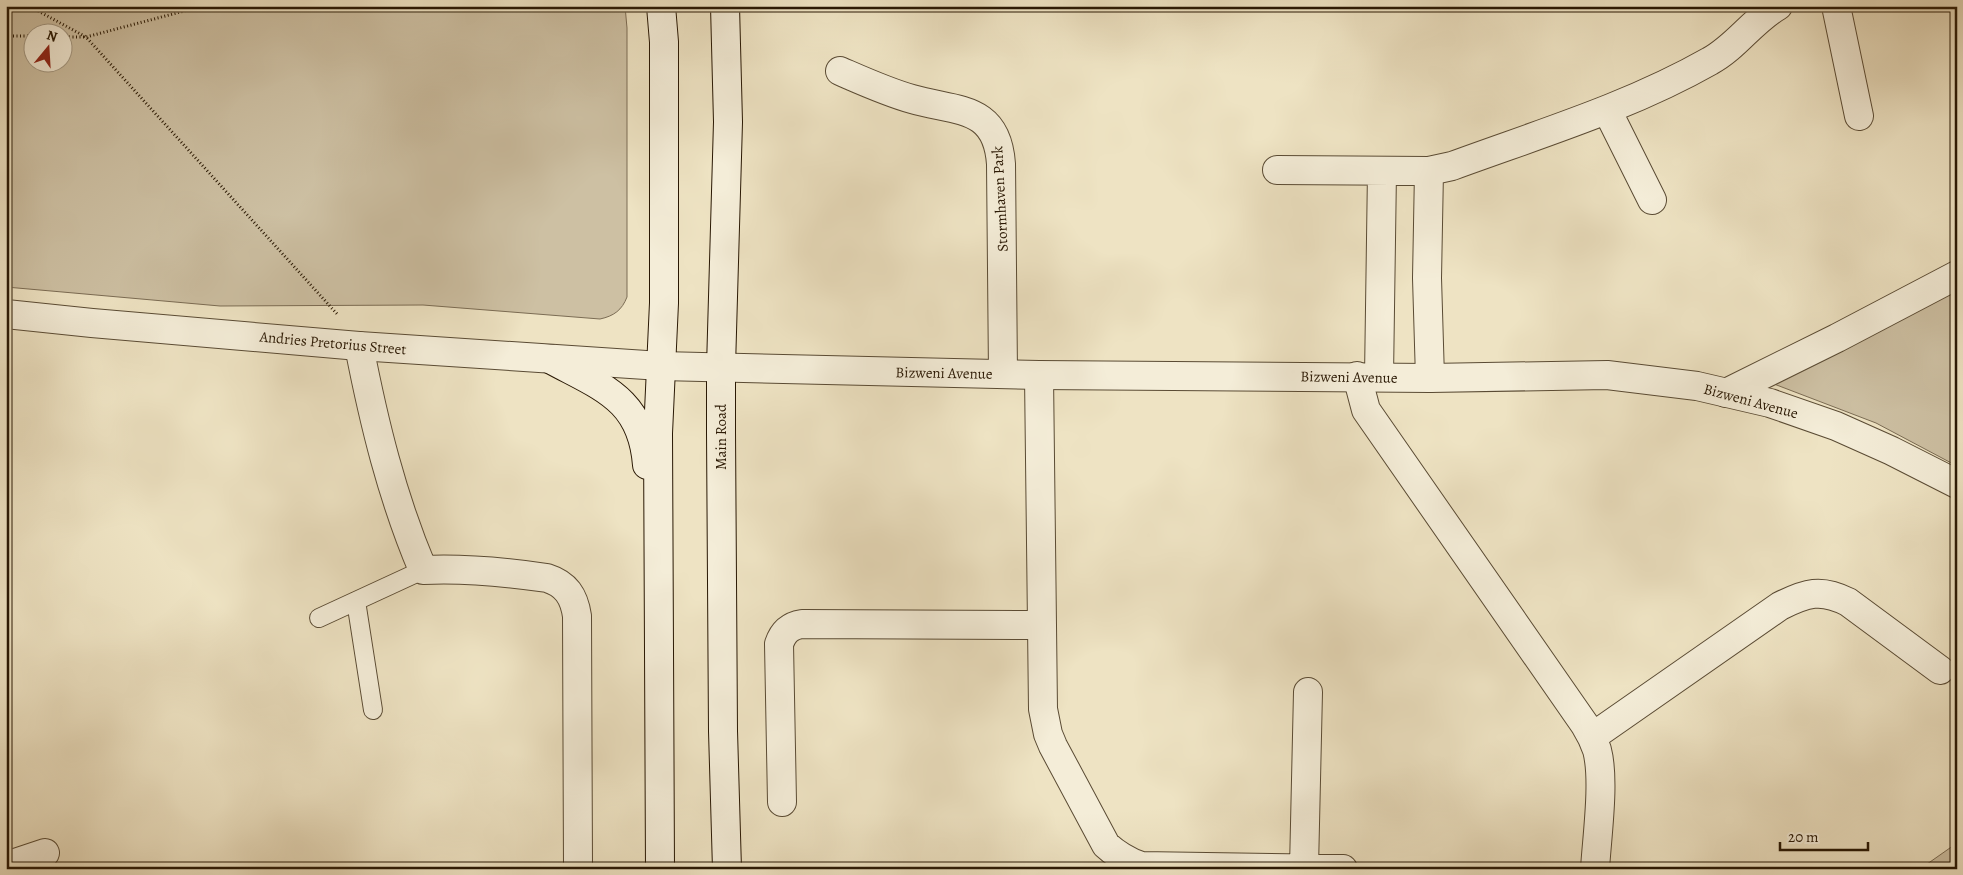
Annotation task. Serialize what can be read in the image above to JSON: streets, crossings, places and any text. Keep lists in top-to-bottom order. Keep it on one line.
{"streets":{"street":["Stormhaven Park","Andries Pretorius Street","Bizweni Avenue","Main Road"]},"crossings":[["Stormhaven Park","Bizweni Avenue"],["Andries Pretorius Street","Bizweni Avenue"],["Bizweni Avenue","Main Road"]],"scale_bar":"20 m","north":"top"}
